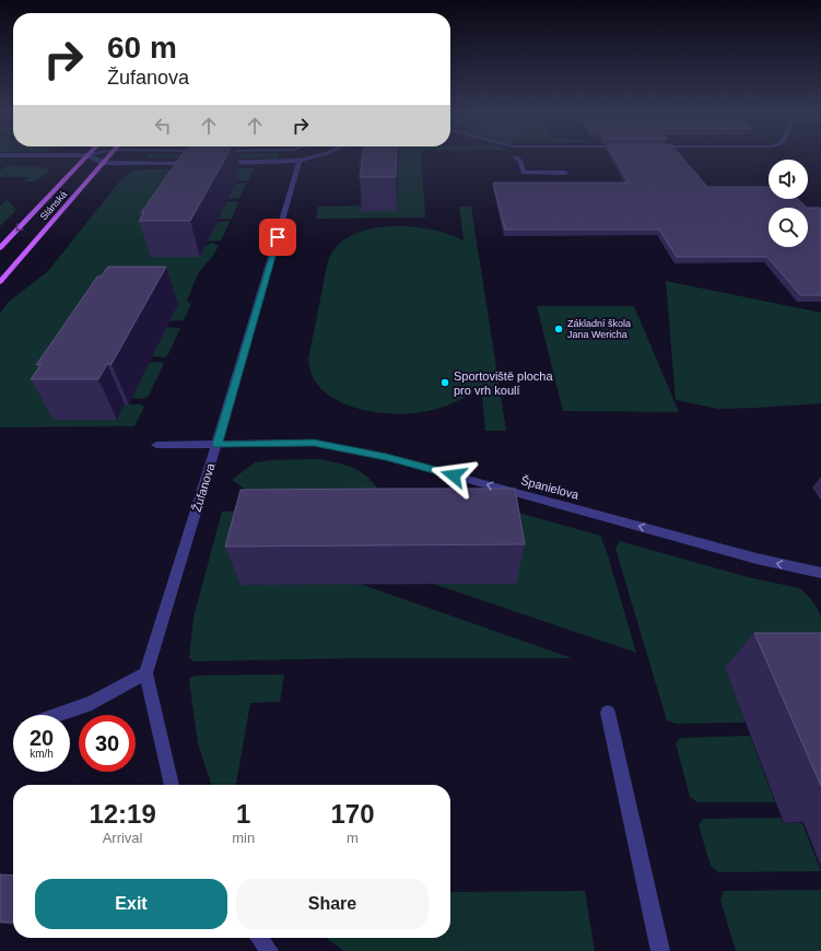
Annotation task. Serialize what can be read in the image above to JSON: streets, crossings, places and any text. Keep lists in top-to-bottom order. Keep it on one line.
{"streets":{"main road":["Slánská"],"street":["Žufanova","Španielova"]},"crossings":[["Žufanova","Španielova"]],"one_way":["Španielova"],"places":["Základní škola Jana Wericha","Sportoviště plocha pro vrh koulí"],"page":{"turn":["60 m","Žufanova"],"speed":"20 km/h","limit":"30","eta":["12:19","Arrival","1","min","170","m"],"buttons":["Exit","Share"]}}
